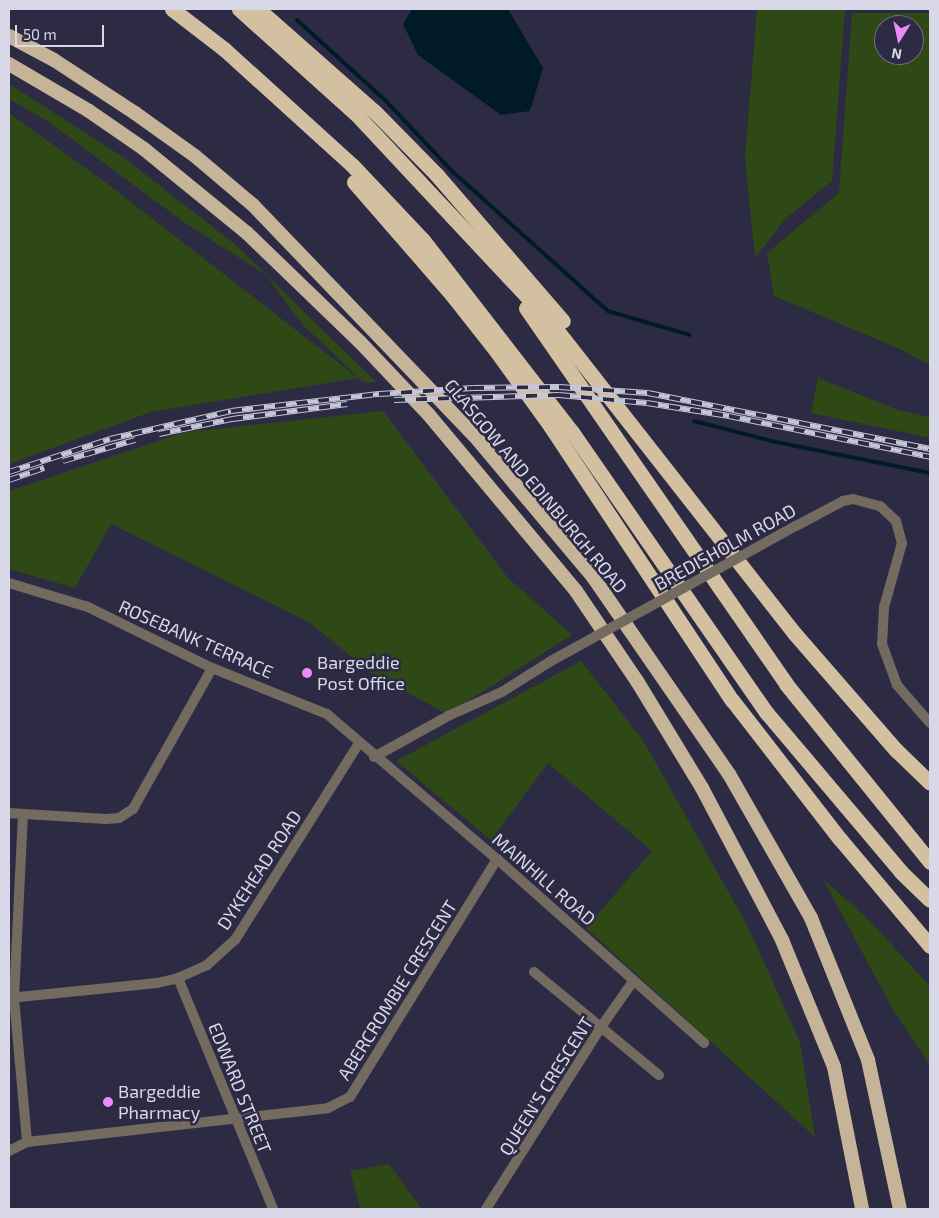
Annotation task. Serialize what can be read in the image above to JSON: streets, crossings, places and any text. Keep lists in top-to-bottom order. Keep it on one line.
{"streets":{"highway":["GLASGOW AND EDINBURGH ROAD"],"street":["BREDISHOLM ROAD","ROSEBANK TERRACE","DYKEHEAD ROAD","MAINHILL ROAD","ABERCROMBIE CRESCENT","QUEEN'S CRESCENT","EDWARD STREET"]},"crossings":[["BREDISHOLM ROAD","MAINHILL ROAD"],["ROSEBANK TERRACE","DYKEHEAD ROAD"],["ROSEBANK TERRACE","MAINHILL ROAD"],["DYKEHEAD ROAD","MAINHILL ROAD"],["DYKEHEAD ROAD","EDWARD STREET"],["MAINHILL ROAD","ABERCROMBIE CRESCENT"],["MAINHILL ROAD","QUEEN'S CRESCENT"],["ABERCROMBIE CRESCENT","EDWARD STREET"]],"places":["Bargeddie Post Office","Bargeddie Pharmacy"],"scale_bar":"50 m","north":"bottom"}
